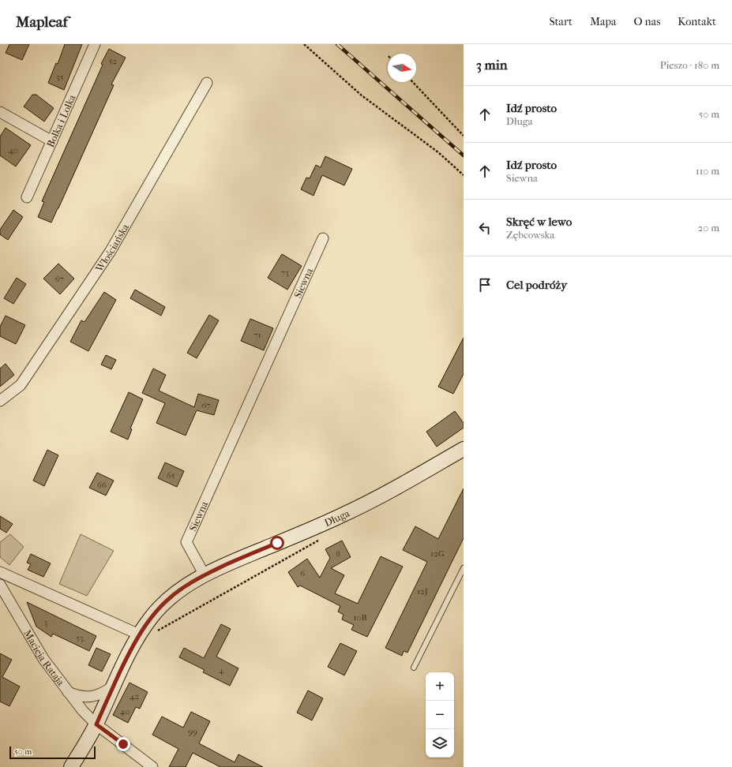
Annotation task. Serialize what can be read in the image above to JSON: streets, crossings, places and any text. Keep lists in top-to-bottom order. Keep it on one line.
{"streets":{"street":["Bolka i Lolka","Włościańska","Siewna","Długa","Macieja Rataja"]},"crossings":[["Siewna","Długa"]],"house_numbers":["52","35","40","73","67","71","67","65","66","8","12G","6","12J","10B","3","53","4","42","40","99"],"scale_bar":"50 m","north":"right","page":{"header":"Mapleaf","nav":["Start","Mapa","O nas","Kontakt"],"heading":["3 min","Pieszo · 180 m"],"list":[["Idź prosto","Długa","50 m"],["Idź prosto","Siewna","110 m"],["Skręć w lewo","Zębcowska","20 m"],"Cel podróży"],"map_buttons":["+","−"],"scale":"50 m"}}
